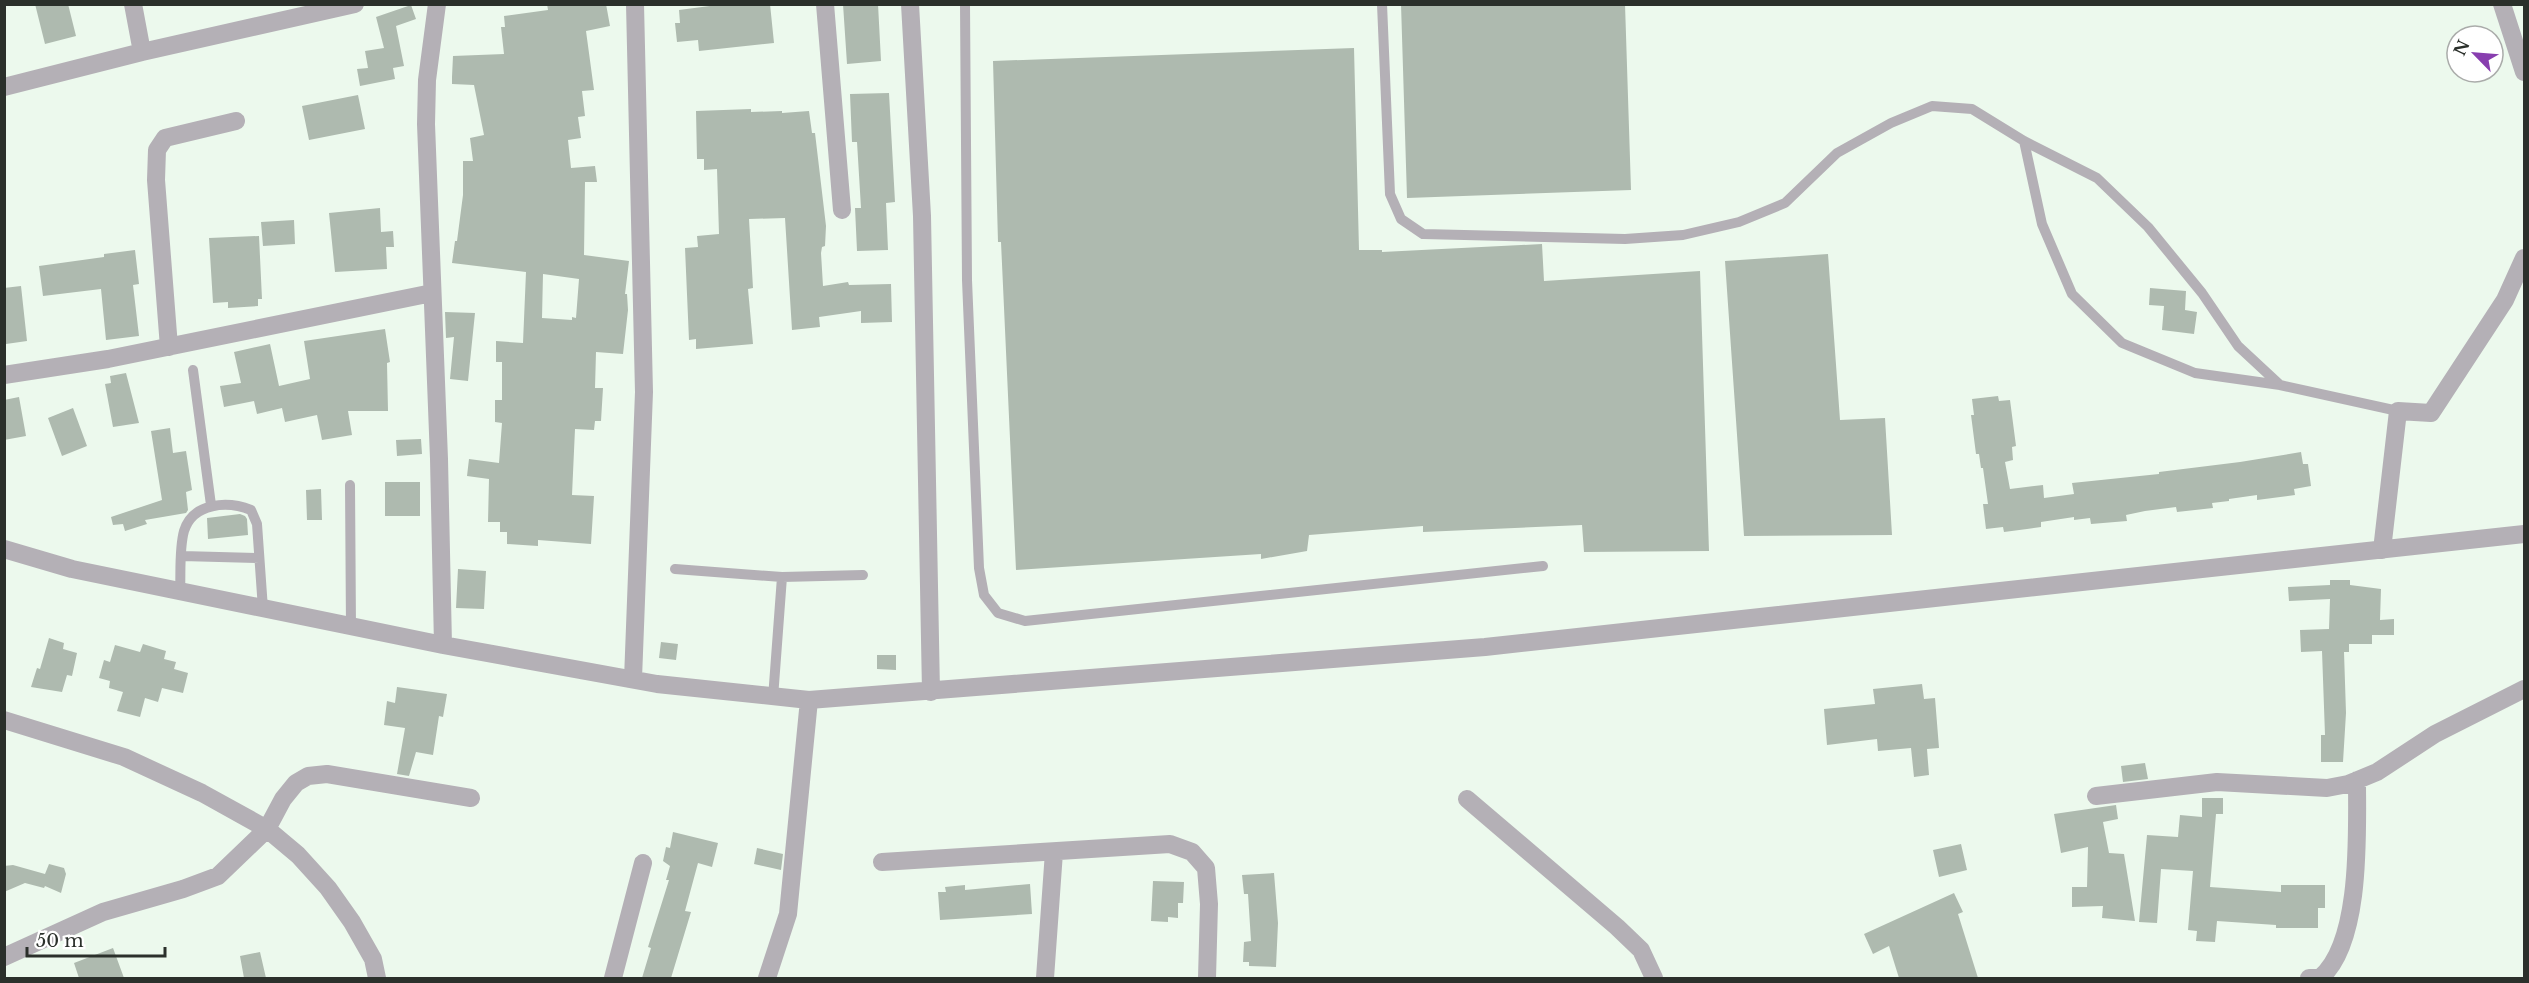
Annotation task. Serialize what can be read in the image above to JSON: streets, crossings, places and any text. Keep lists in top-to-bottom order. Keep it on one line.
{"scale_bar":"50 m","north":"top left"}
